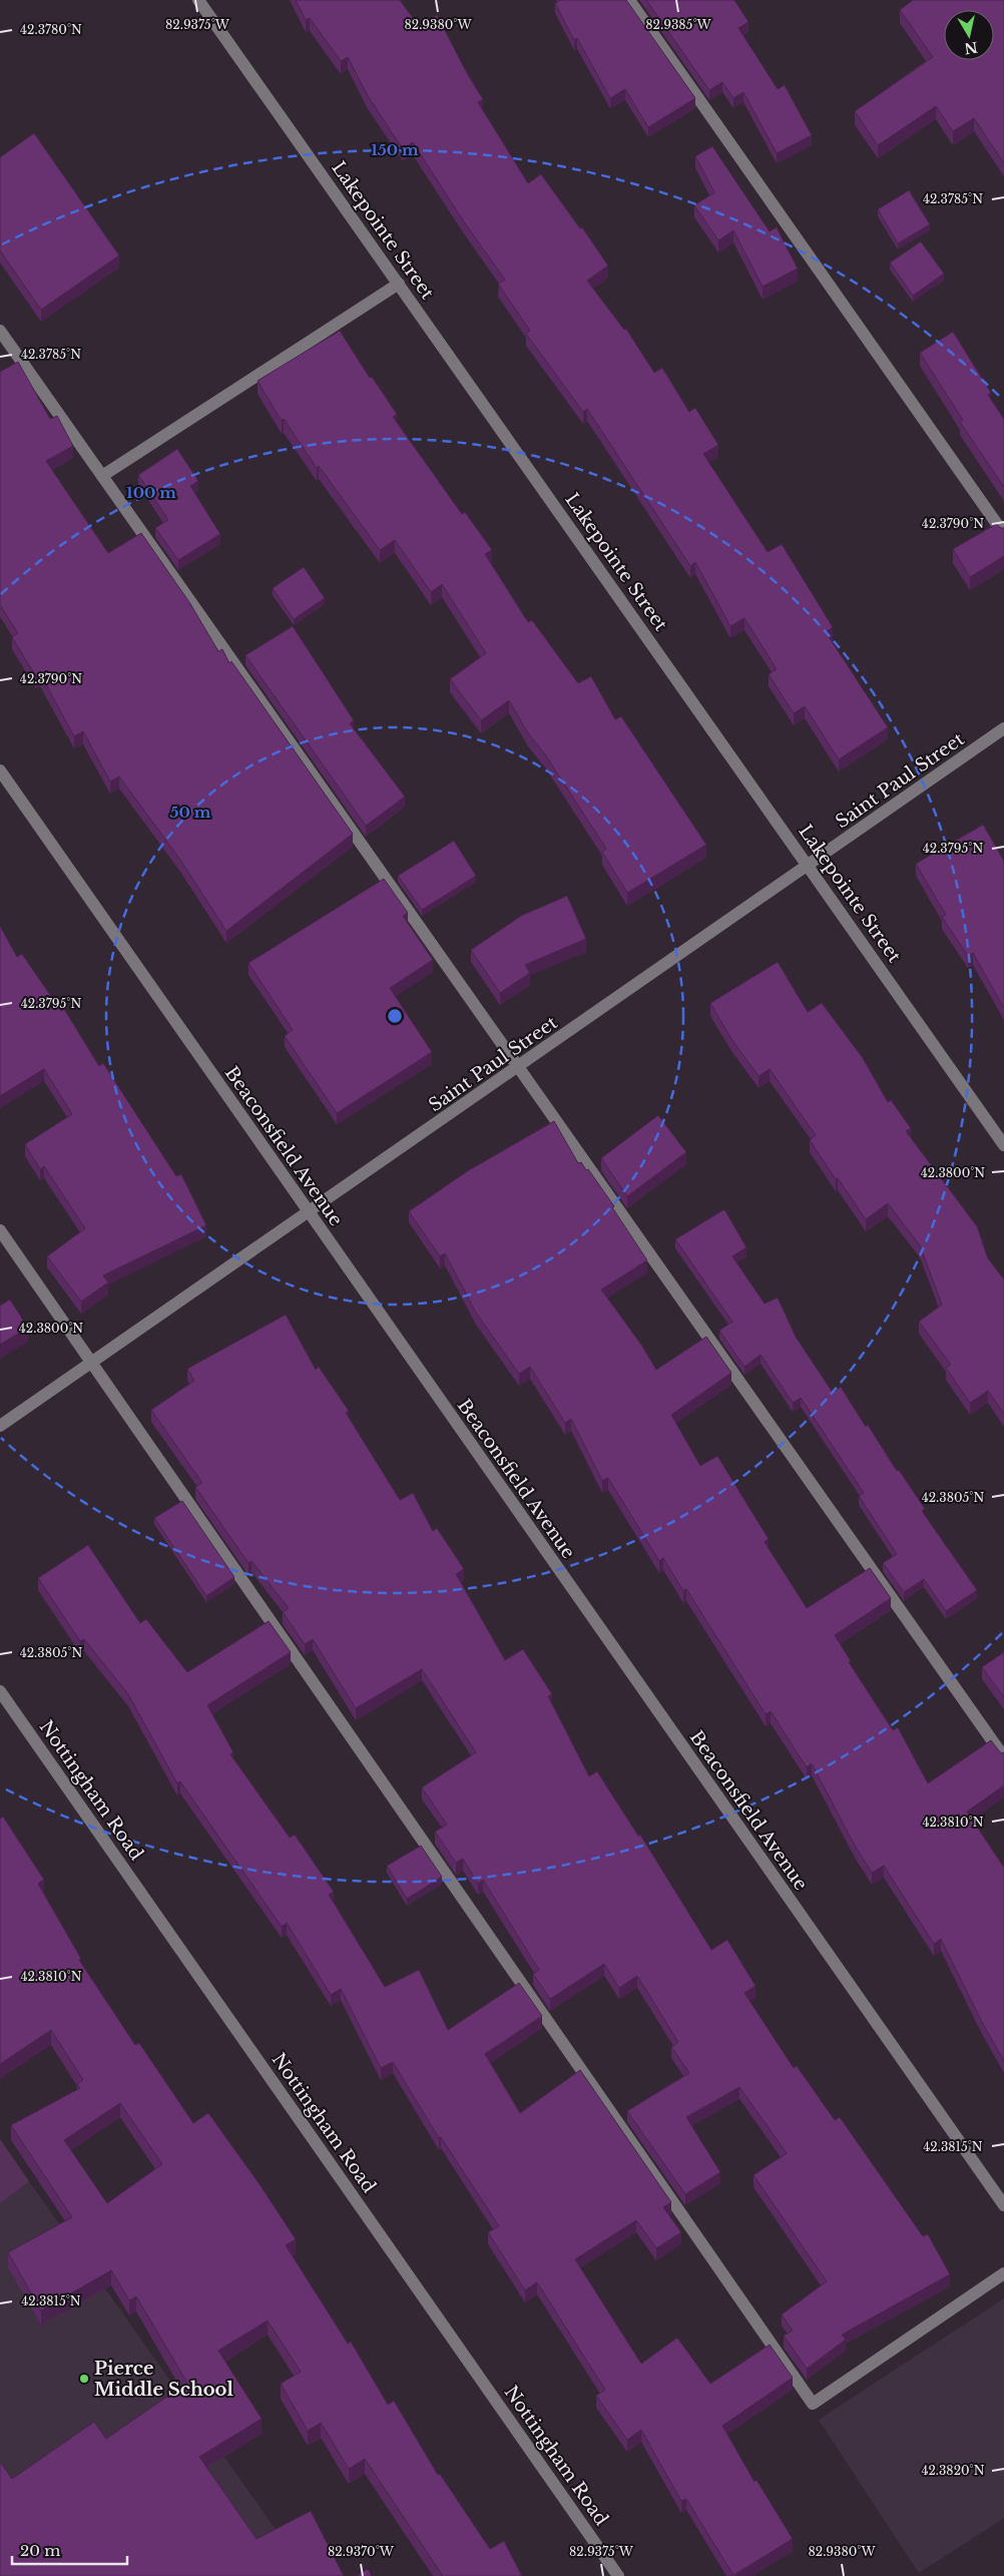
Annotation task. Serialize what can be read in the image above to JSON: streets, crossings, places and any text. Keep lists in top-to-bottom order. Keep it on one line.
{"streets":{"street":["Lakepointe Street","Saint Paul Street","Beaconsfield Avenue","Nottingham Road"]},"crossings":[["Lakepointe Street","Saint Paul Street"],["Saint Paul Street","Beaconsfield Avenue"]],"places":["Pierce Middle School"],"scale_bar":"20 m","north":"bottom","coordinates":["82.9375°W","82.9380°W","82.9385°W","42.3780°N","42.3785°N","42.3790°N","42.3795°N","42.3800°N","42.3805°N","42.3810°N","42.3815°N","42.3820°N","82.9370°W"],"rings":["150 m","100 m","50 m"]}
